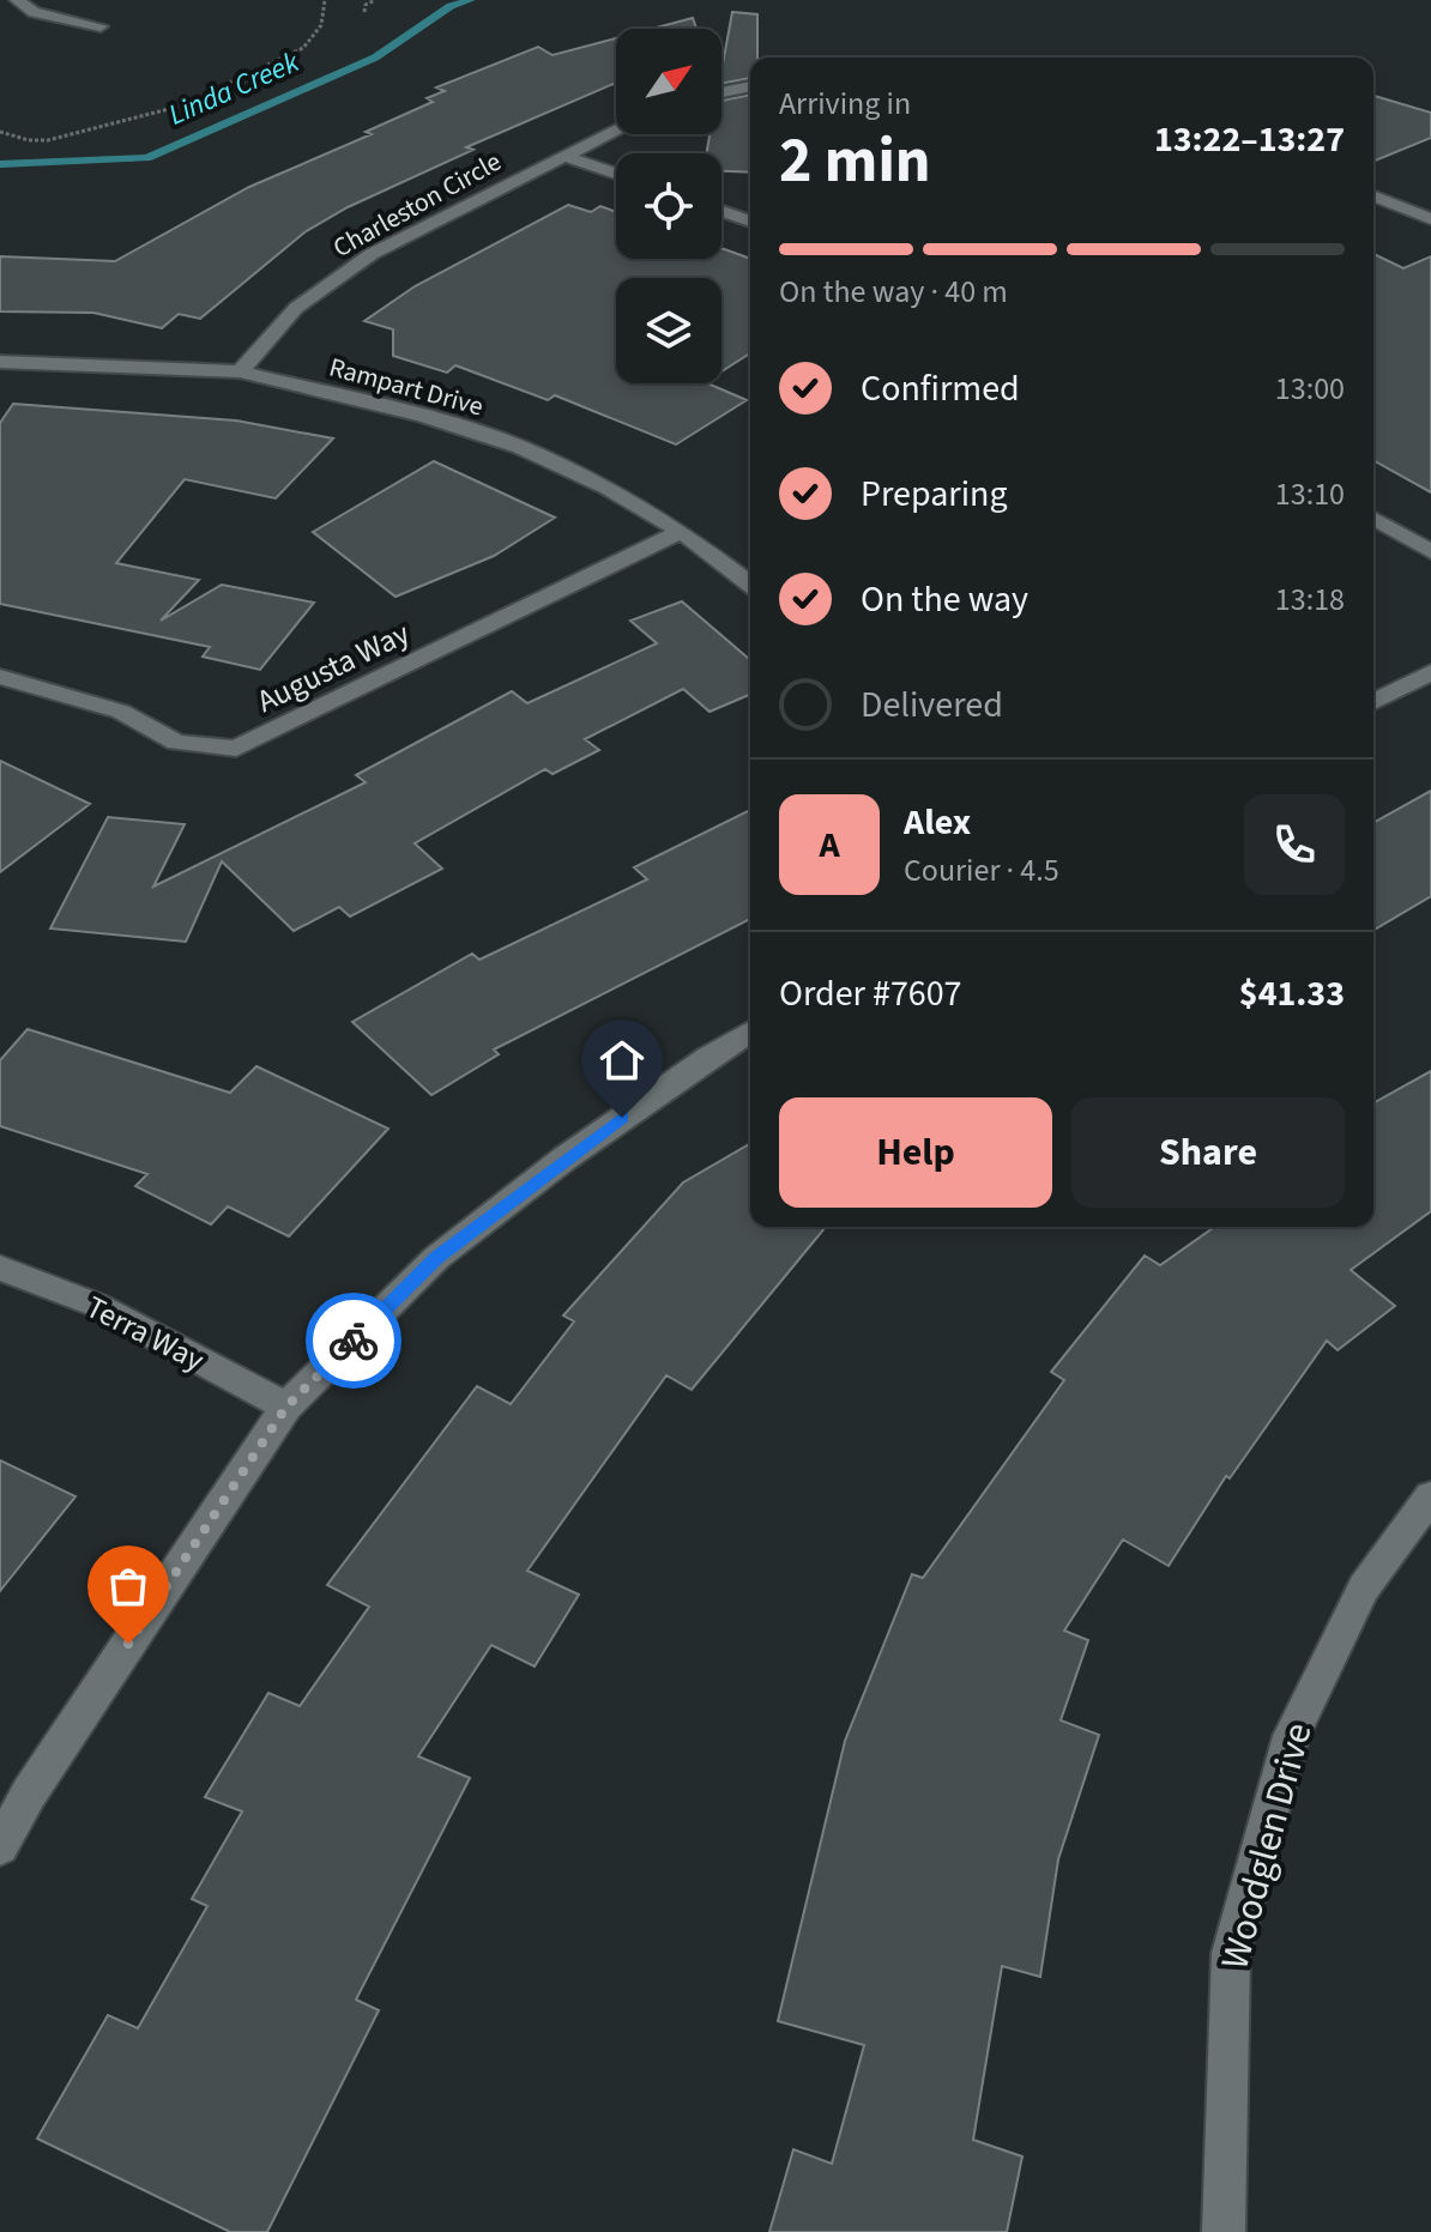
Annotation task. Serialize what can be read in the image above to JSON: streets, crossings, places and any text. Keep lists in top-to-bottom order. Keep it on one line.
{"streets":{"street":["Charleston Circle","Rampart Drive","Augusta Way","Terra Way","Woodglen Drive"]},"crossings":[["Charleston Circle","Rampart Drive"],["Rampart Drive","Augusta Way"]],"water":["Linda Creek"],"north":"top right","page":{"heading":["2 min","Arriving in","13:22–13:27"],"panel":["Alex","Courier · 4.5","Order #7607","$41.33"],"bar":"On the way · 40 m","list":[["Confirmed","13:00"],["Preparing","13:10"],["On the way","13:18"],"Delivered"],"round":"A","buttons":["Help","Share"]}}
